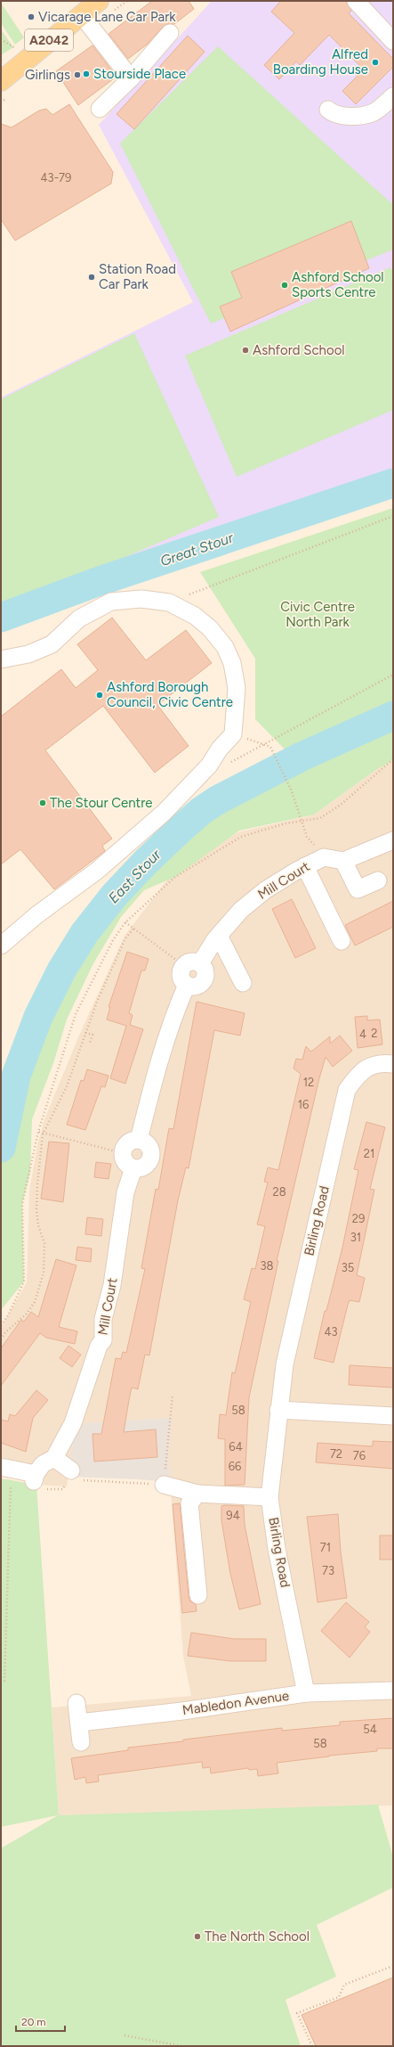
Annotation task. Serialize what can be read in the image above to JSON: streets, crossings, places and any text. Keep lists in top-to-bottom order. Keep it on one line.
{"streets":{"main road":["A2042"],"street":["Mill Court","Birling Road","Mabledon Avenue"]},"crossings":[["Birling Road","Mabledon Avenue"]],"water":["Great Stour","East Stour"],"parks":["Civic Centre North Park"],"places":["Vicarage Lane Car Park","Alfred Boarding House","Stourside Place","Girlings","Station Road Car Park","Ashford School Sports Centre","Ashford School","Ashford Borough Council, Civic Centre","The Stour Centre","The North School"],"house_numbers":["43-79","2","4","12","16","21","28","29","31","38","35","43","58","64","72","76","66","94","71","73","54","58"],"scale_bar":"20 m"}
